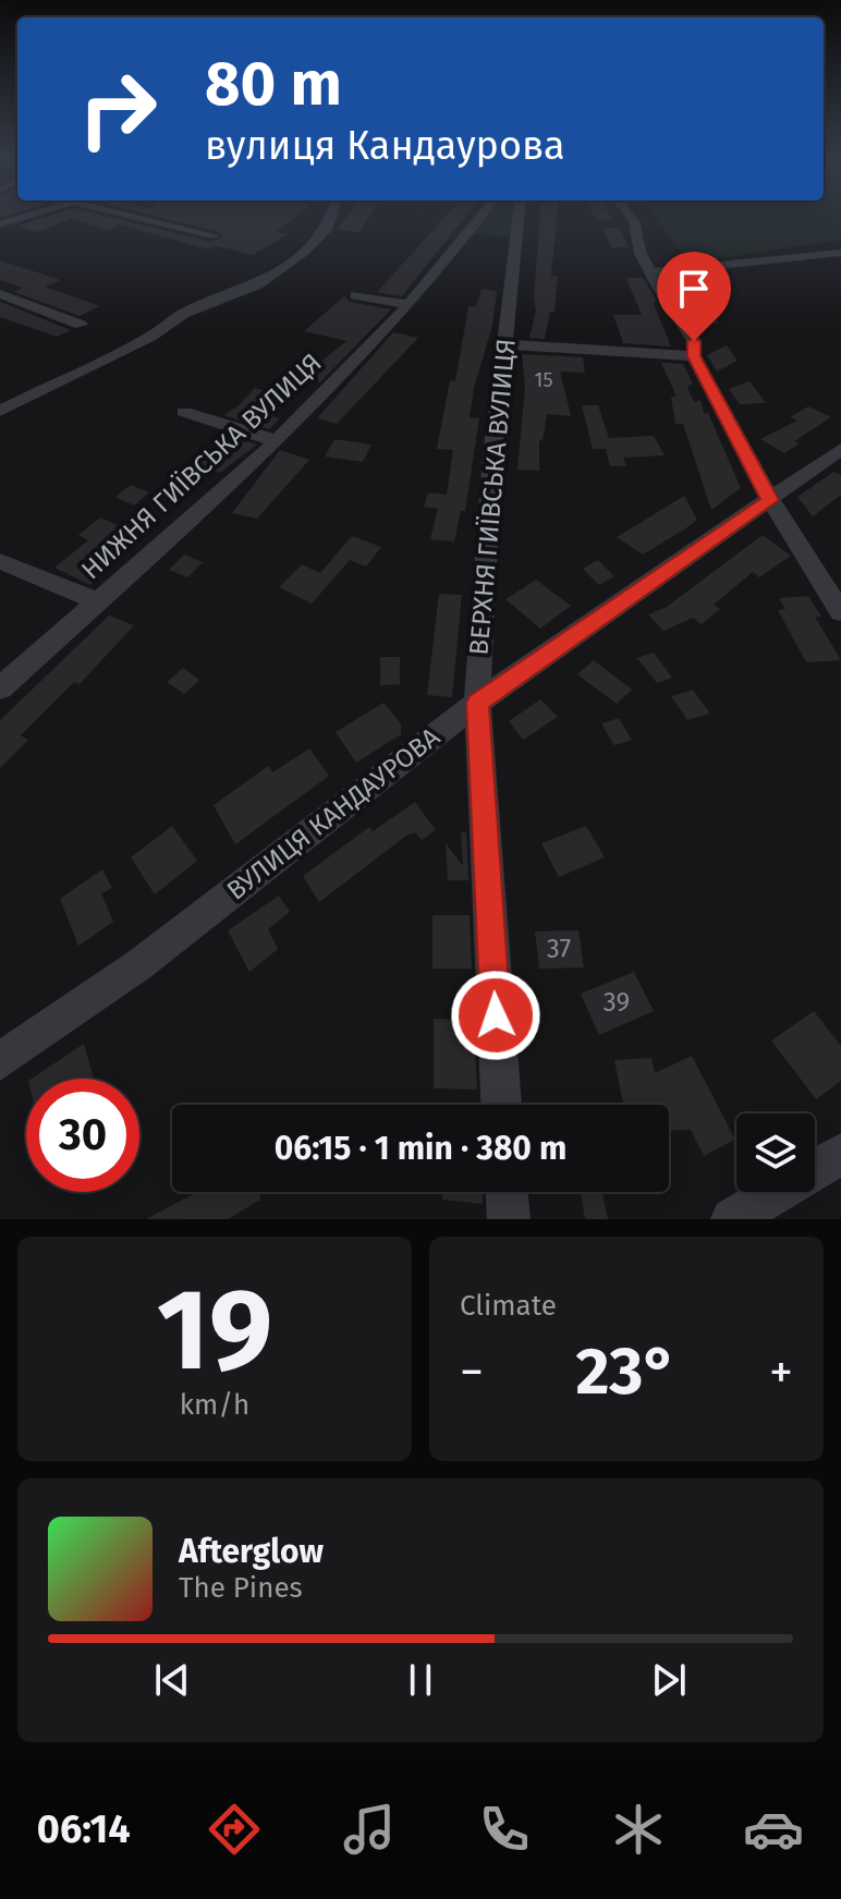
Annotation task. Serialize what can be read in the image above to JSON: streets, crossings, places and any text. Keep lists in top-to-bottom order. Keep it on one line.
{"streets":{"street":["НИЖНЯ ГИЇВСЬКА ВУЛИЦЯ","ВЕРХНЯ ГИЇВСЬКА ВУЛИЦЯ","ВУЛИЦЯ КАНДАУРОВА"]},"crossings":[["ВЕРХНЯ ГИЇВСЬКА ВУЛИЦЯ","ВУЛИЦЯ КАНДАУРОВА"]],"house_numbers":["15","37","39"],"page":{"turn":["80 m","вулиця Кандаурова"],"limit":"30","trip":"06:15 · 1 min · 380 m","tile":[["19","km/h"],"Climate"],"heat":["−","23°","+"],"song":["Afterglow","The Pines"],"tabs":"06:14"}}
